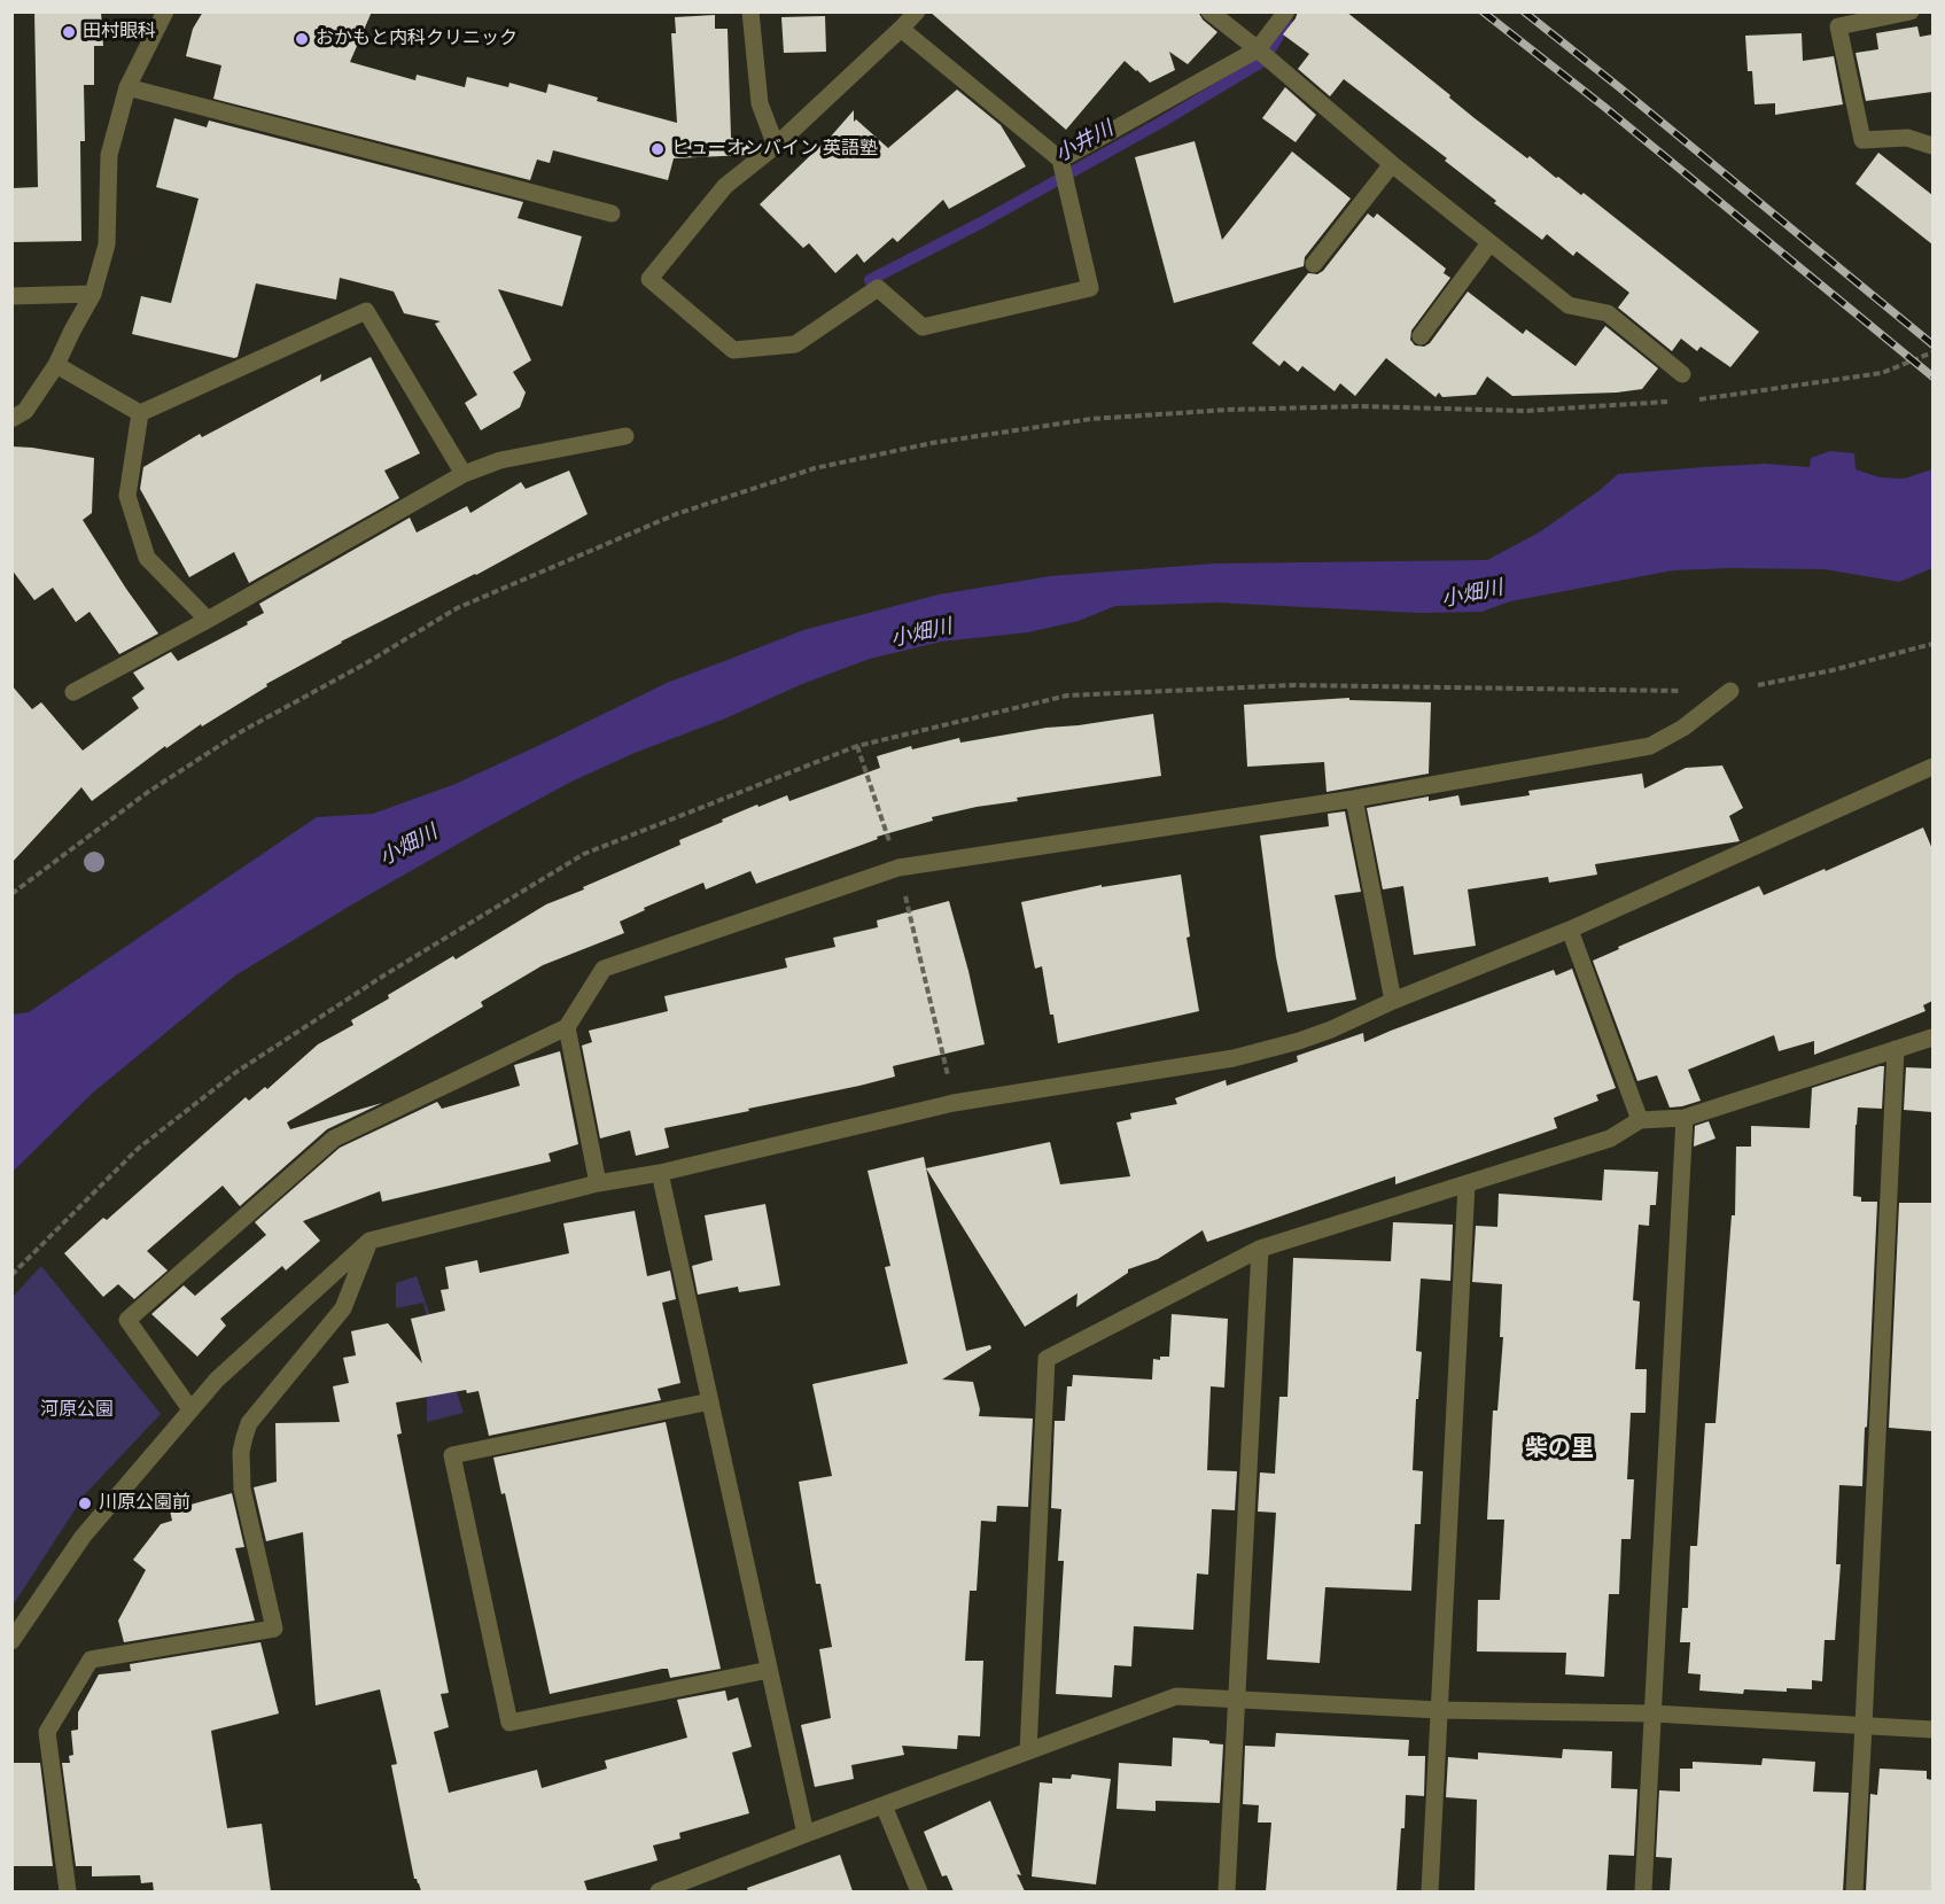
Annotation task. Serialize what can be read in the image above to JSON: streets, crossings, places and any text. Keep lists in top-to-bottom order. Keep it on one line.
{"districts":["柴の里"],"water":["小井川","小畑川"],"parks":["河原公園"],"places":["田村眼科","おかもと内科クリニック","ヒューオンバイン 英語塾","川原公園前"]}
